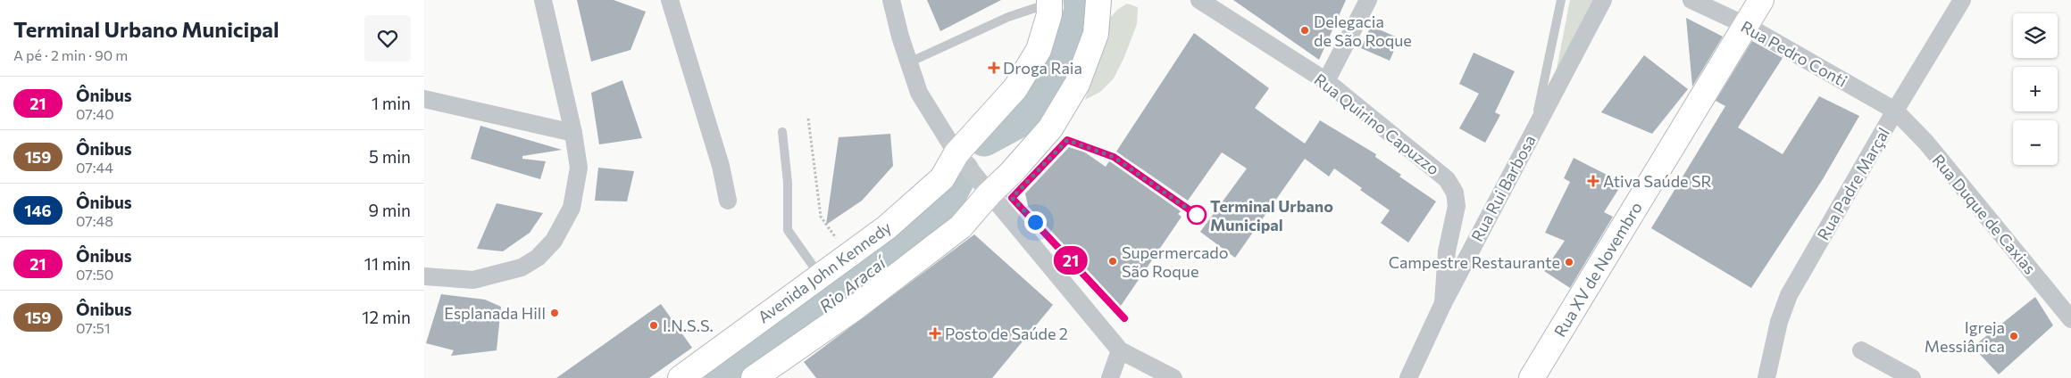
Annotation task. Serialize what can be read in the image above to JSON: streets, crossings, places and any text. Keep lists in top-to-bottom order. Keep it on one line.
{"streets":{"main road":["Rua XV de Novembro","Avenida John Kennedy"],"street":["Rua Pedro Conti","Rua Quirino Capuzzo","Rua Padre Marçal","Rua Rui Barbosa","Rua Duque de Caxias"]},"crossings":[["Rua Pedro Conti","Rua Padre Marçal"],["Rua Pedro Conti","Rua Duque de Caxias"],["Rua Pedro Conti","Rua XV de Novembro"],["Rua Quirino Capuzzo","Rua Rui Barbosa"],["Rua Padre Marçal","Rua Duque de Caxias"]],"water":["Rio Aracaí"],"places":{"other":["Delegacia de São Roque","Terminal Urbano Municipal","Supermercado São Roque","Campestre Restaurante","Esplanada Hill","I.N.S.S.","Igreja Messiânica"],"health":["Droga Raia","Ativa Saúde SR","Posto de Saúde 2"]},"lines":["bus line 21"],"page":{"heading":["Terminal Urbano Municipal","A pé · 2 min · 90 m"],"on_map":"21","map_buttons":["+","−"],"list":[{"mark":"21","name":"Ônibus","note":"07:40","value":"1 min"},{"mark":"159","name":"Ônibus","note":"07:44","value":"5 min"},{"mark":"146","name":"Ônibus","note":"07:48","value":"9 min"},{"mark":"21","name":"Ônibus","note":"07:50","value":"11 min"},{"mark":"159","name":"Ônibus","note":"07:51","value":"12 min"}]}}
